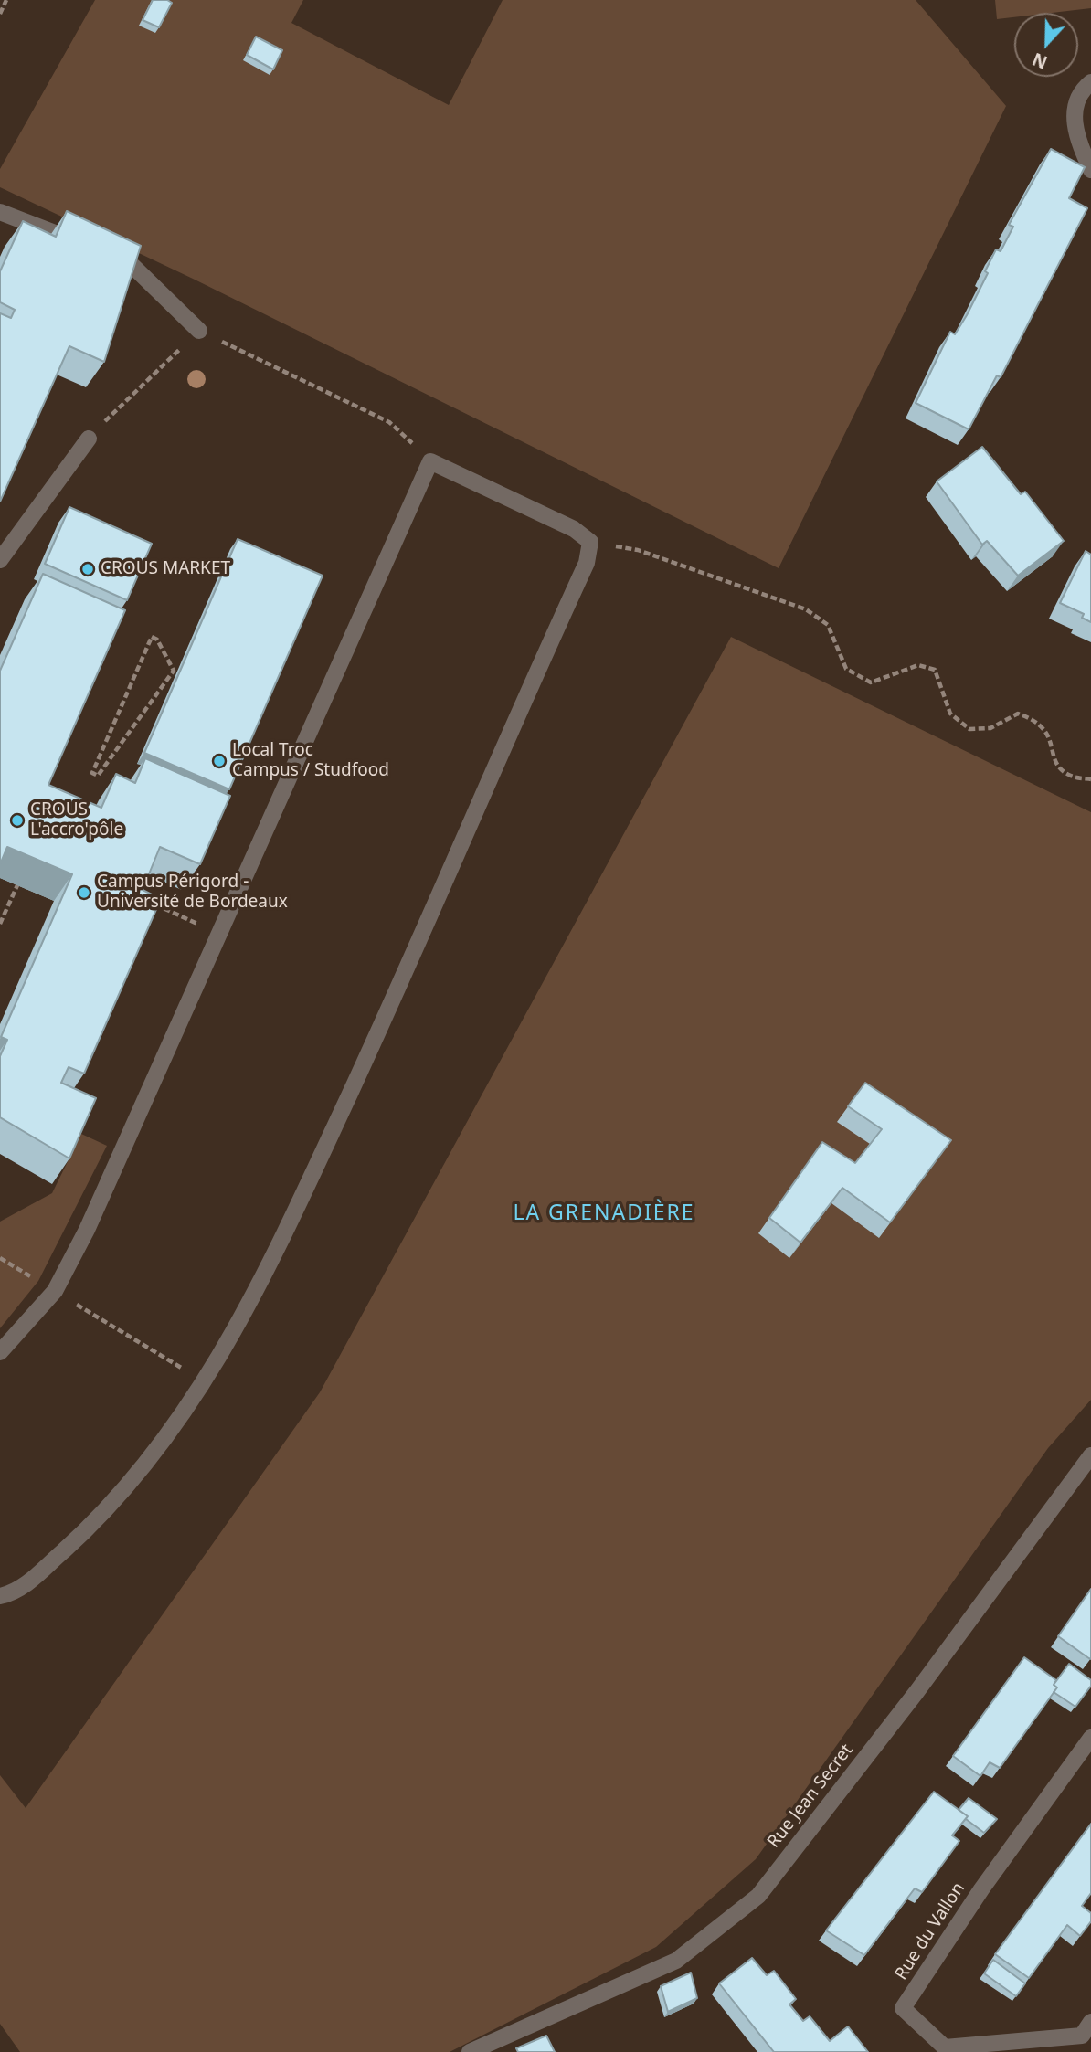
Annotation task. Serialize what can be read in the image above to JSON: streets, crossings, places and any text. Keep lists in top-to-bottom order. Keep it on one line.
{"streets":{"street":["Rue Jean Secret","Rue du Vallon"]},"districts":["LA GRENADIÈRE"],"places":["CROUS MARKET","Local Troc Campus / Studfood","CROUS L'accro'pôle","Campus Périgord - Université de Bordeaux"],"north":"bottom"}
